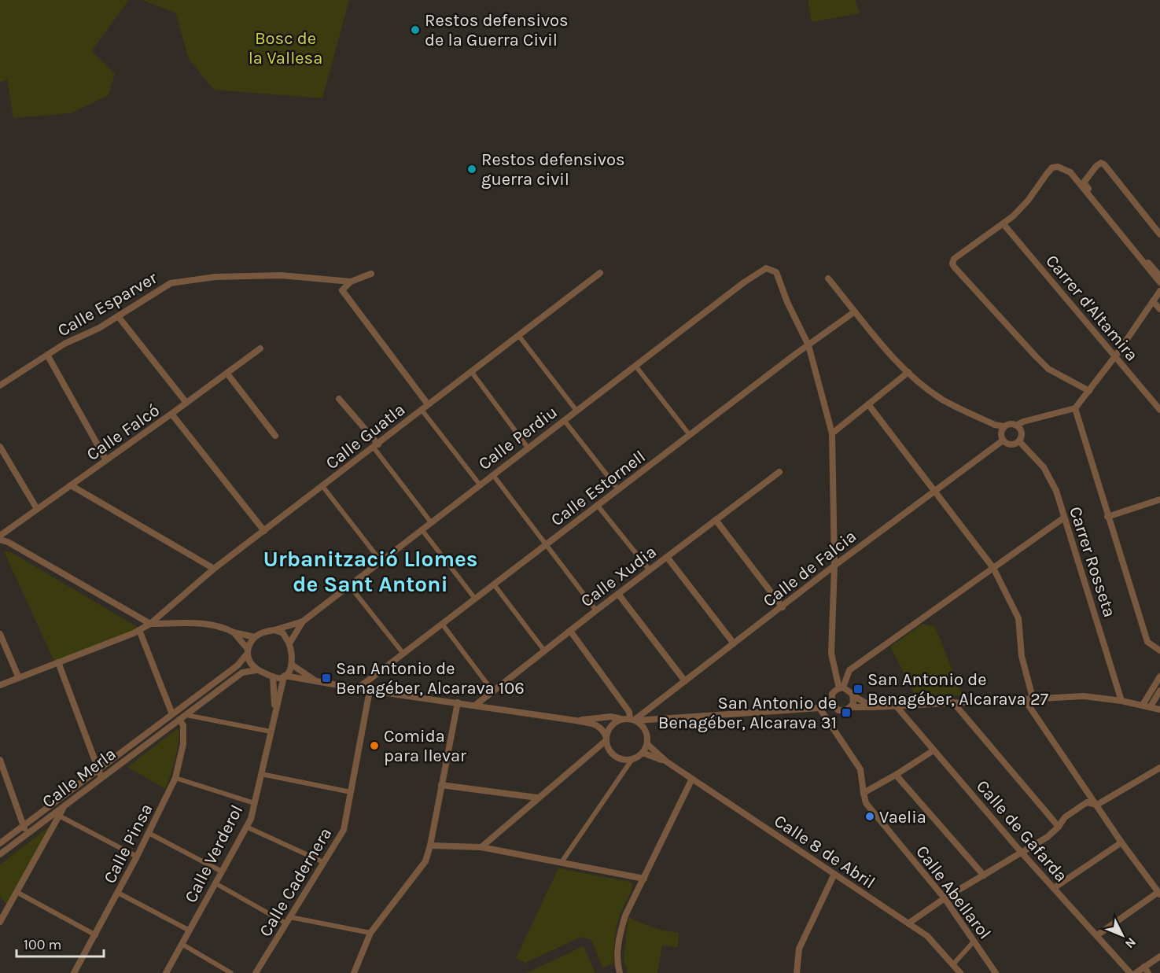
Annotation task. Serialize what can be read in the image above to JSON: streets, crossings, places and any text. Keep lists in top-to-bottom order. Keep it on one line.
{"streets":{"street":["Calle Esparver","Carrer d'Altamira","Calle Falcó","Calle Guatla","Calle Perdiu","Calle Estornell","Carrer Rosseta","Calle de Falcia","Calle Xudia","Calle Merla","Calle de Gafarda","Calle Pinsa","Calle 8 de Abril","Calle Verderol","Calle Cadernera","Calle Abellarol"]},"crossings":[["Calle Perdiu","Calle Estornell"],["Calle Perdiu","Calle Merla"],["Calle Perdiu","Calle Verderol"],["Carrer Rosseta","Calle de Falcia"],["Calle de Falcia","Calle 8 de Abril"],["Calle Merla","Calle Pinsa"],["Calle Merla","Calle Verderol"]],"districts":["Urbanització Llomes de Sant Antoni"],"parks":["Bosc de la Vallesa"],"places":{"other":["Restos defensivos de la Guerra Civil","Restos defensivos guerra civil","Comida para llevar","Vaelia"],"transit":["San Antonio de Benagéber, Alcarava 106","San Antonio de Benagéber, Alcarava 27","San Antonio de Benagéber, Alcarava 31"]},"scale_bar":"100 m","north":"bottom right"}
